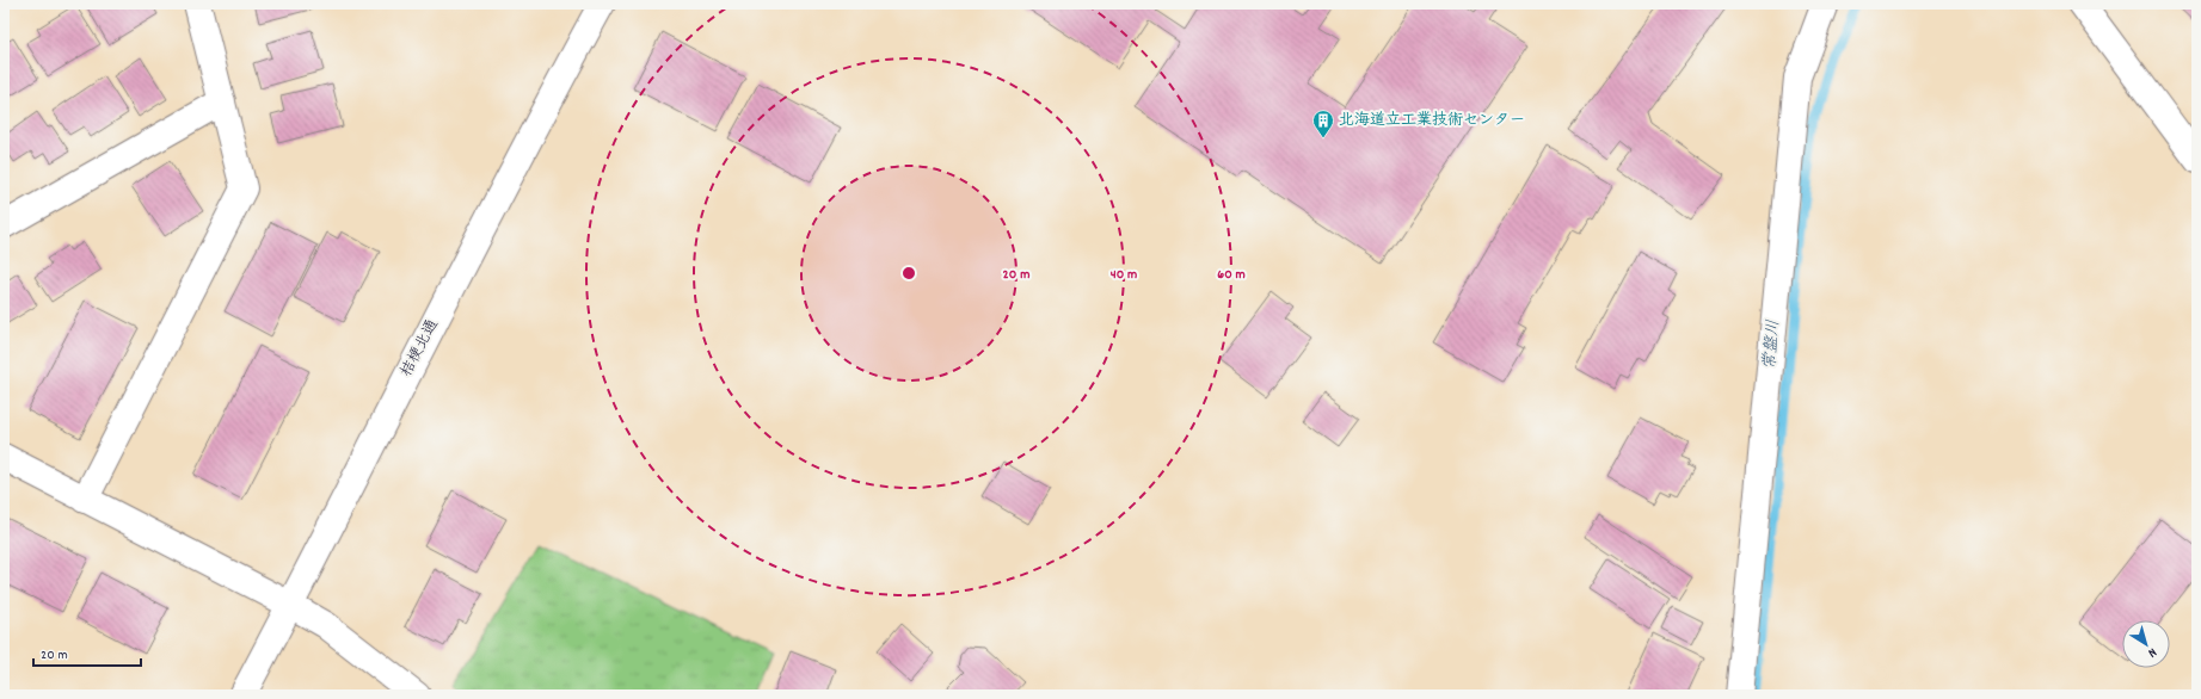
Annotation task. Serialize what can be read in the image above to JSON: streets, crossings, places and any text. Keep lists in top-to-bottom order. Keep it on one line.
{"streets":{"street":["桔梗北通"]},"water":["常盤川"],"places":{"building":["北海道立工業技術センター"]},"scale_bar":"20 m","north":"bottom right","rings":["20 m","40 m","60 m"]}
